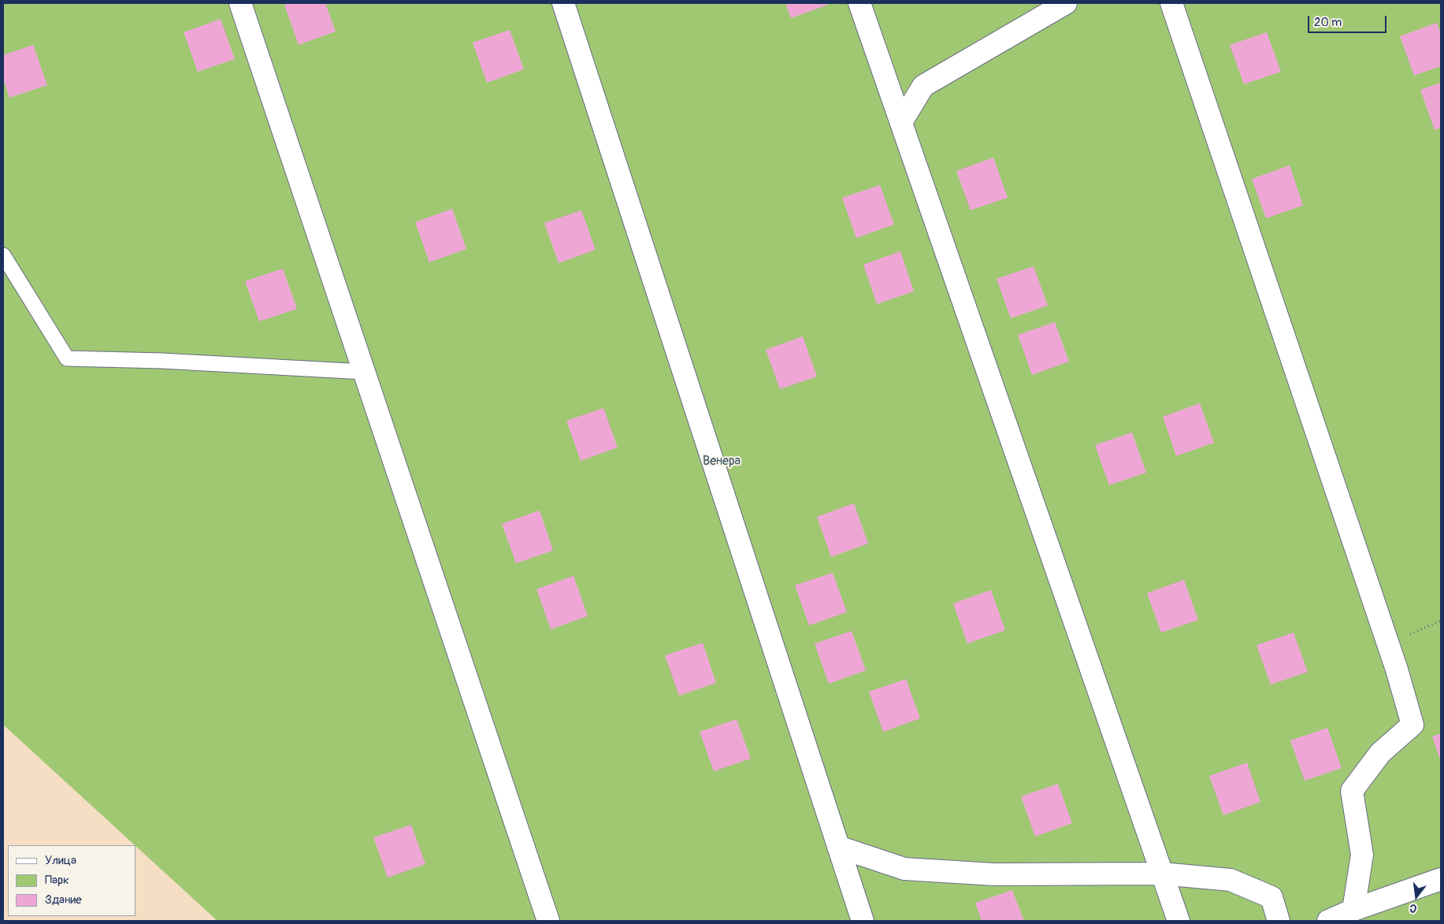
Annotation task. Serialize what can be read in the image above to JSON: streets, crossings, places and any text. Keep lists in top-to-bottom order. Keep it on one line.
{"parks":["Венера"],"legend":["Улица","Парк","Здание"],"scale_bar":"20 m","north":"bottom"}
